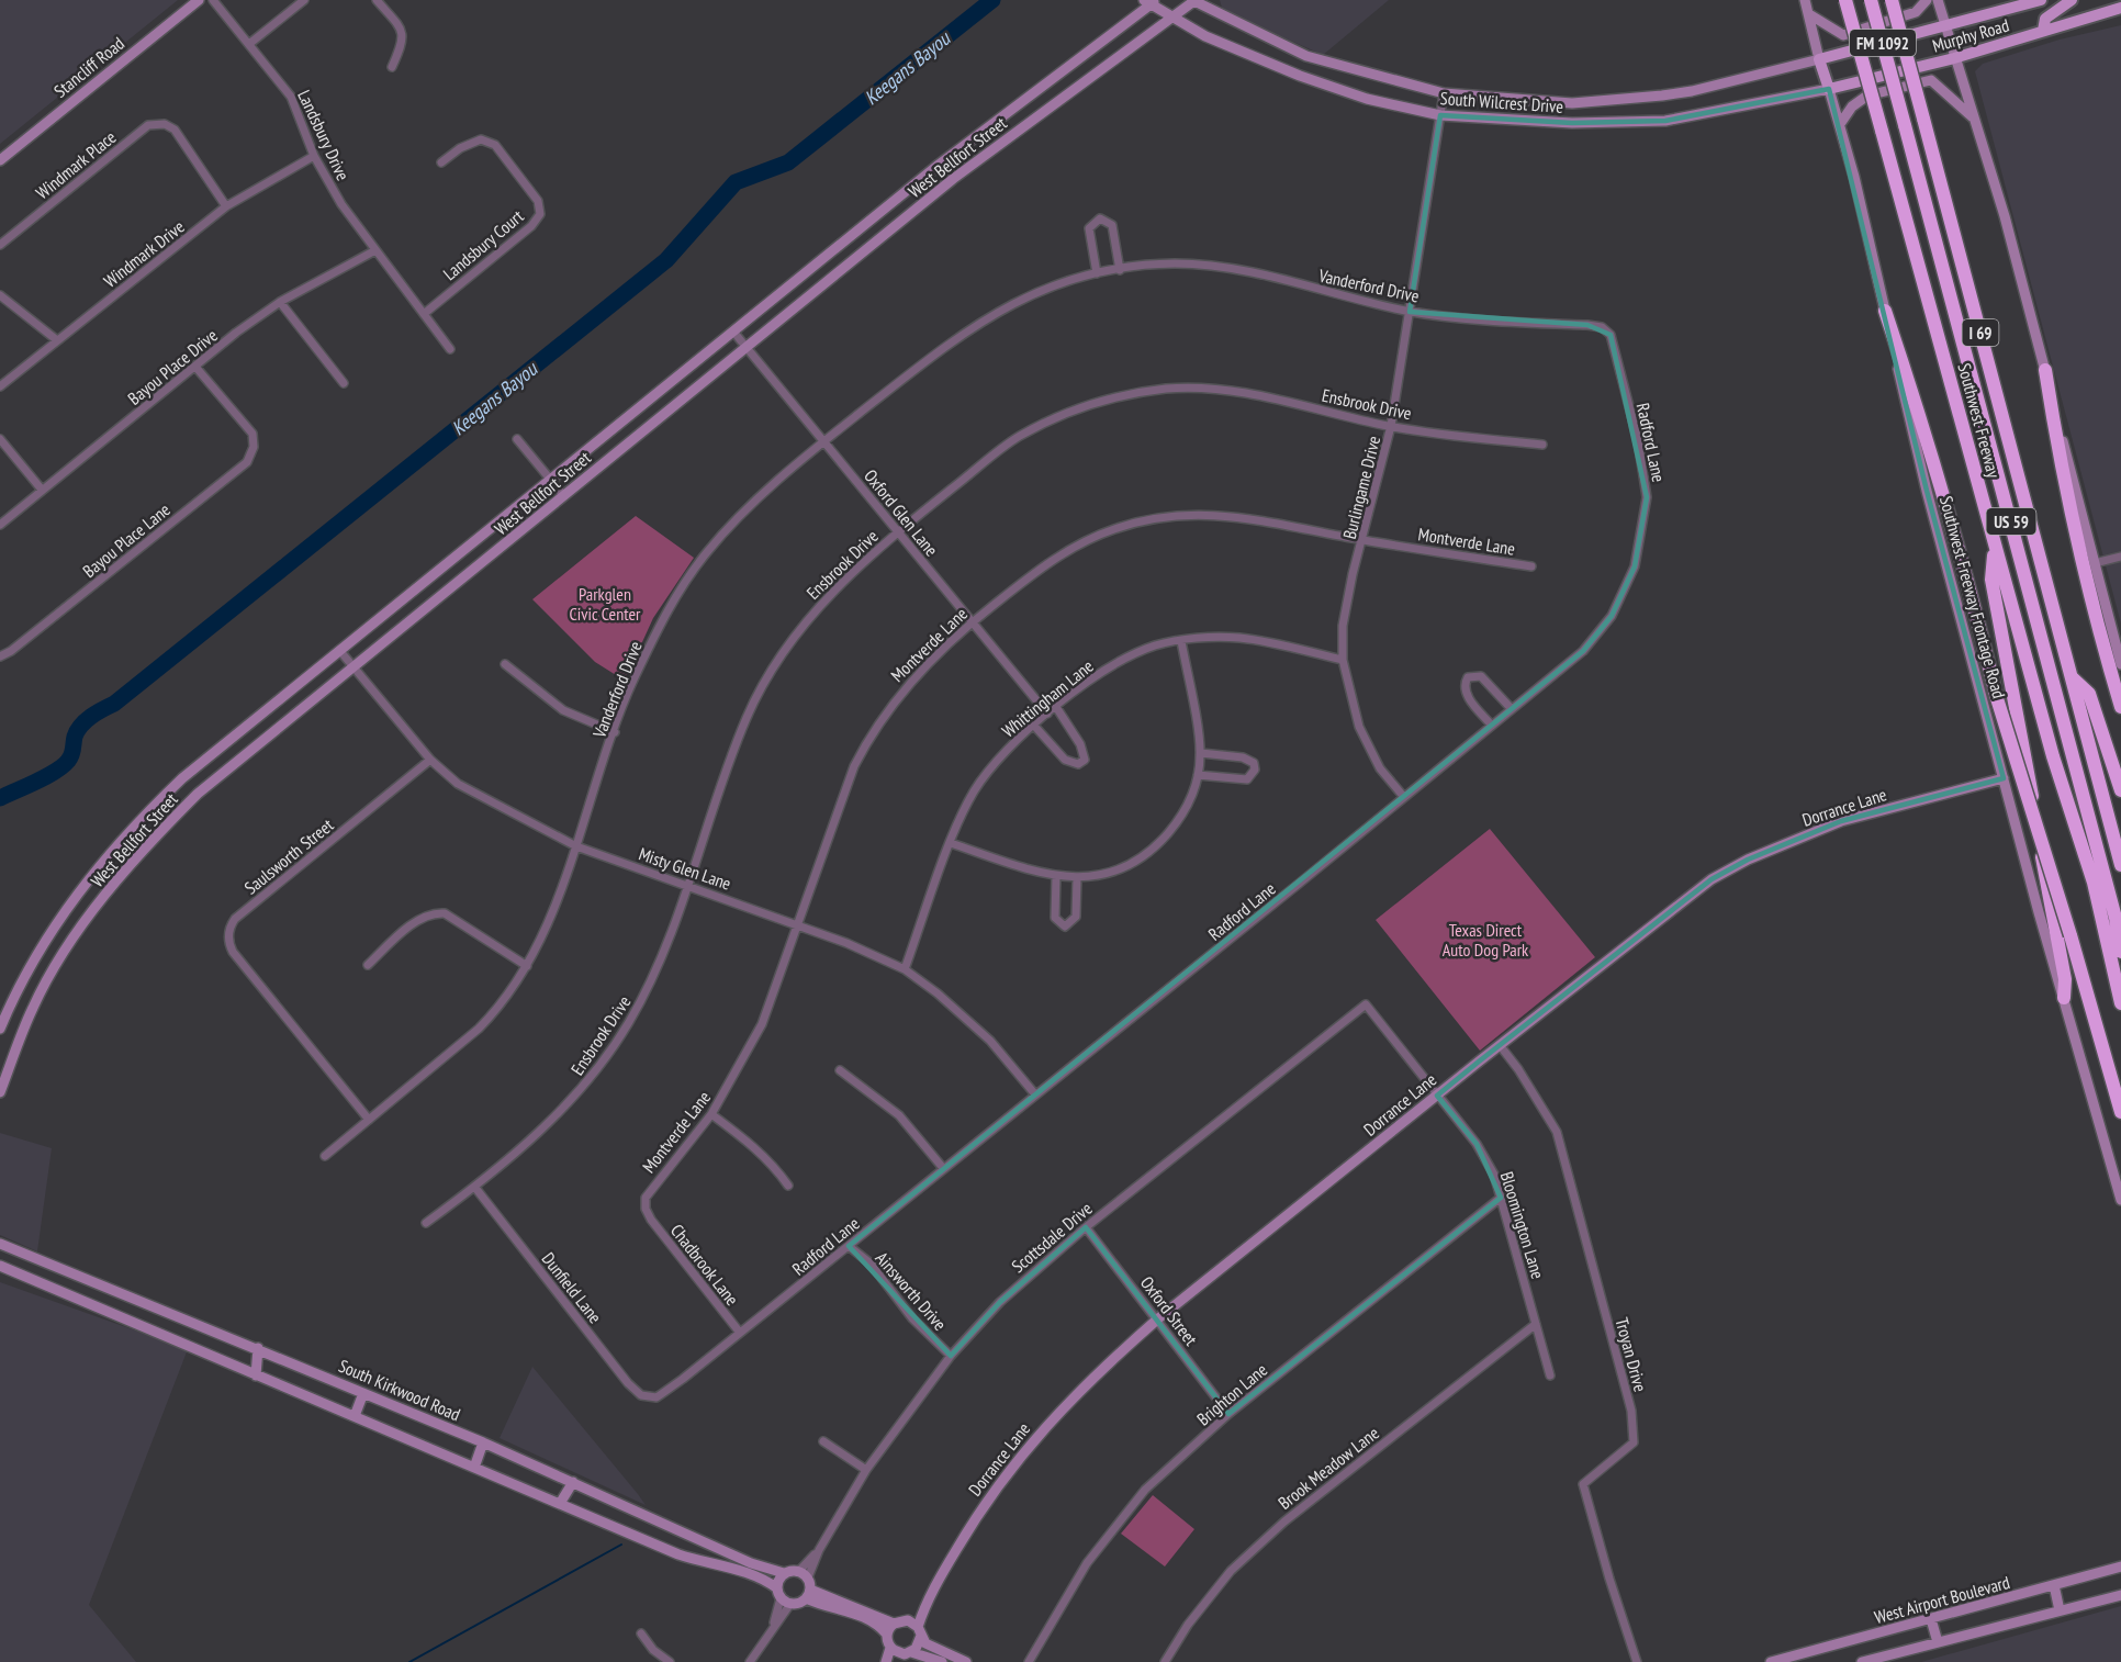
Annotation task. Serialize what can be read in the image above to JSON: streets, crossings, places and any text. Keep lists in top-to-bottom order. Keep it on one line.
{"streets":{"highway":["I 69","Southwest Freeway","US 59"],"main road":["Murphy Road","FM 1092","Stancliff Road","South Wilcrest Drive","West Bellfort Street","Southwest Freeway Frontage Road","Dorrance Lane","South Kirkwood Road","West Airport Boulevard"],"street":["Landsbury Drive","Windmark Place","Landsbury Court","Windmark Drive","Vanderford Drive","Bayou Place Drive","Ensbrook Drive","Radford Lane","Burlingame Drive","Oxford Glen Lane","Bayou Place Lane","Montverde Lane","Whittingham Lane","Saulsworth Street","Misty Glen Lane","Bloomington Lane","Scottsdale Drive","Chadbrook Lane","Dunfield Lane","Ainsworth Drive","Oxford Street","Troyan Drive","Brighton Lane","Brook Meadow Lane"]},"crossings":[["Murphy Road","South Wilcrest Drive"],["Murphy Road","Southwest Freeway Frontage Road"],["South Wilcrest Drive","West Bellfort Street"],["South Wilcrest Drive","Burlingame Drive"],["South Wilcrest Drive","Southwest Freeway Frontage Road"],["Landsbury Drive","Landsbury Court"],["Landsbury Drive","Windmark Drive"],["Landsbury Drive","Bayou Place Drive"],["West Bellfort Street","Oxford Glen Lane"],["West Bellfort Street","Misty Glen Lane"],["Windmark Place","Windmark Drive"],["Vanderford Drive","Radford Lane"],["Vanderford Drive","Burlingame Drive"],["Vanderford Drive","Oxford Glen Lane"],["Vanderford Drive","Saulsworth Street"],["Vanderford Drive","Misty Glen Lane"],["Bayou Place Drive","Bayou Place Lane"],["Ensbrook Drive","Burlingame Drive"],["Ensbrook Drive","Oxford Glen Lane"],["Ensbrook Drive","Misty Glen Lane"],["Ensbrook Drive","Dunfield Lane"],["Radford Lane","Burlingame Drive"],["Radford Lane","Misty Glen Lane"],["Radford Lane","Chadbrook Lane"],["Radford Lane","Dunfield Lane"],["Radford Lane","Ainsworth Drive"],["Burlingame Drive","Montverde Lane"],["Burlingame Drive","Whittingham Lane"],["Oxford Glen Lane","Montverde Lane"],["Oxford Glen Lane","Whittingham Lane"],["Montverde Lane","Misty Glen Lane"],["Montverde Lane","Chadbrook Lane"],["Southwest Freeway Frontage Road","Dorrance Lane"],["Whittingham Lane","Misty Glen Lane"],["Dorrance Lane","Bloomington Lane"],["Dorrance Lane","Oxford Street"],["Dorrance Lane","Troyan Drive"],["Saulsworth Street","Misty Glen Lane"],["Bloomington Lane","Scottsdale Drive"],["Bloomington Lane","Brighton Lane"],["Bloomington Lane","Brook Meadow Lane"],["Scottsdale Drive","Ainsworth Drive"],["Scottsdale Drive","Oxford Street"],["Oxford Street","Brighton Lane"]],"water":["Keegans Bayou"],"parks":["Parkglen Civic Center","Texas Direct Auto Dog Park"]}
